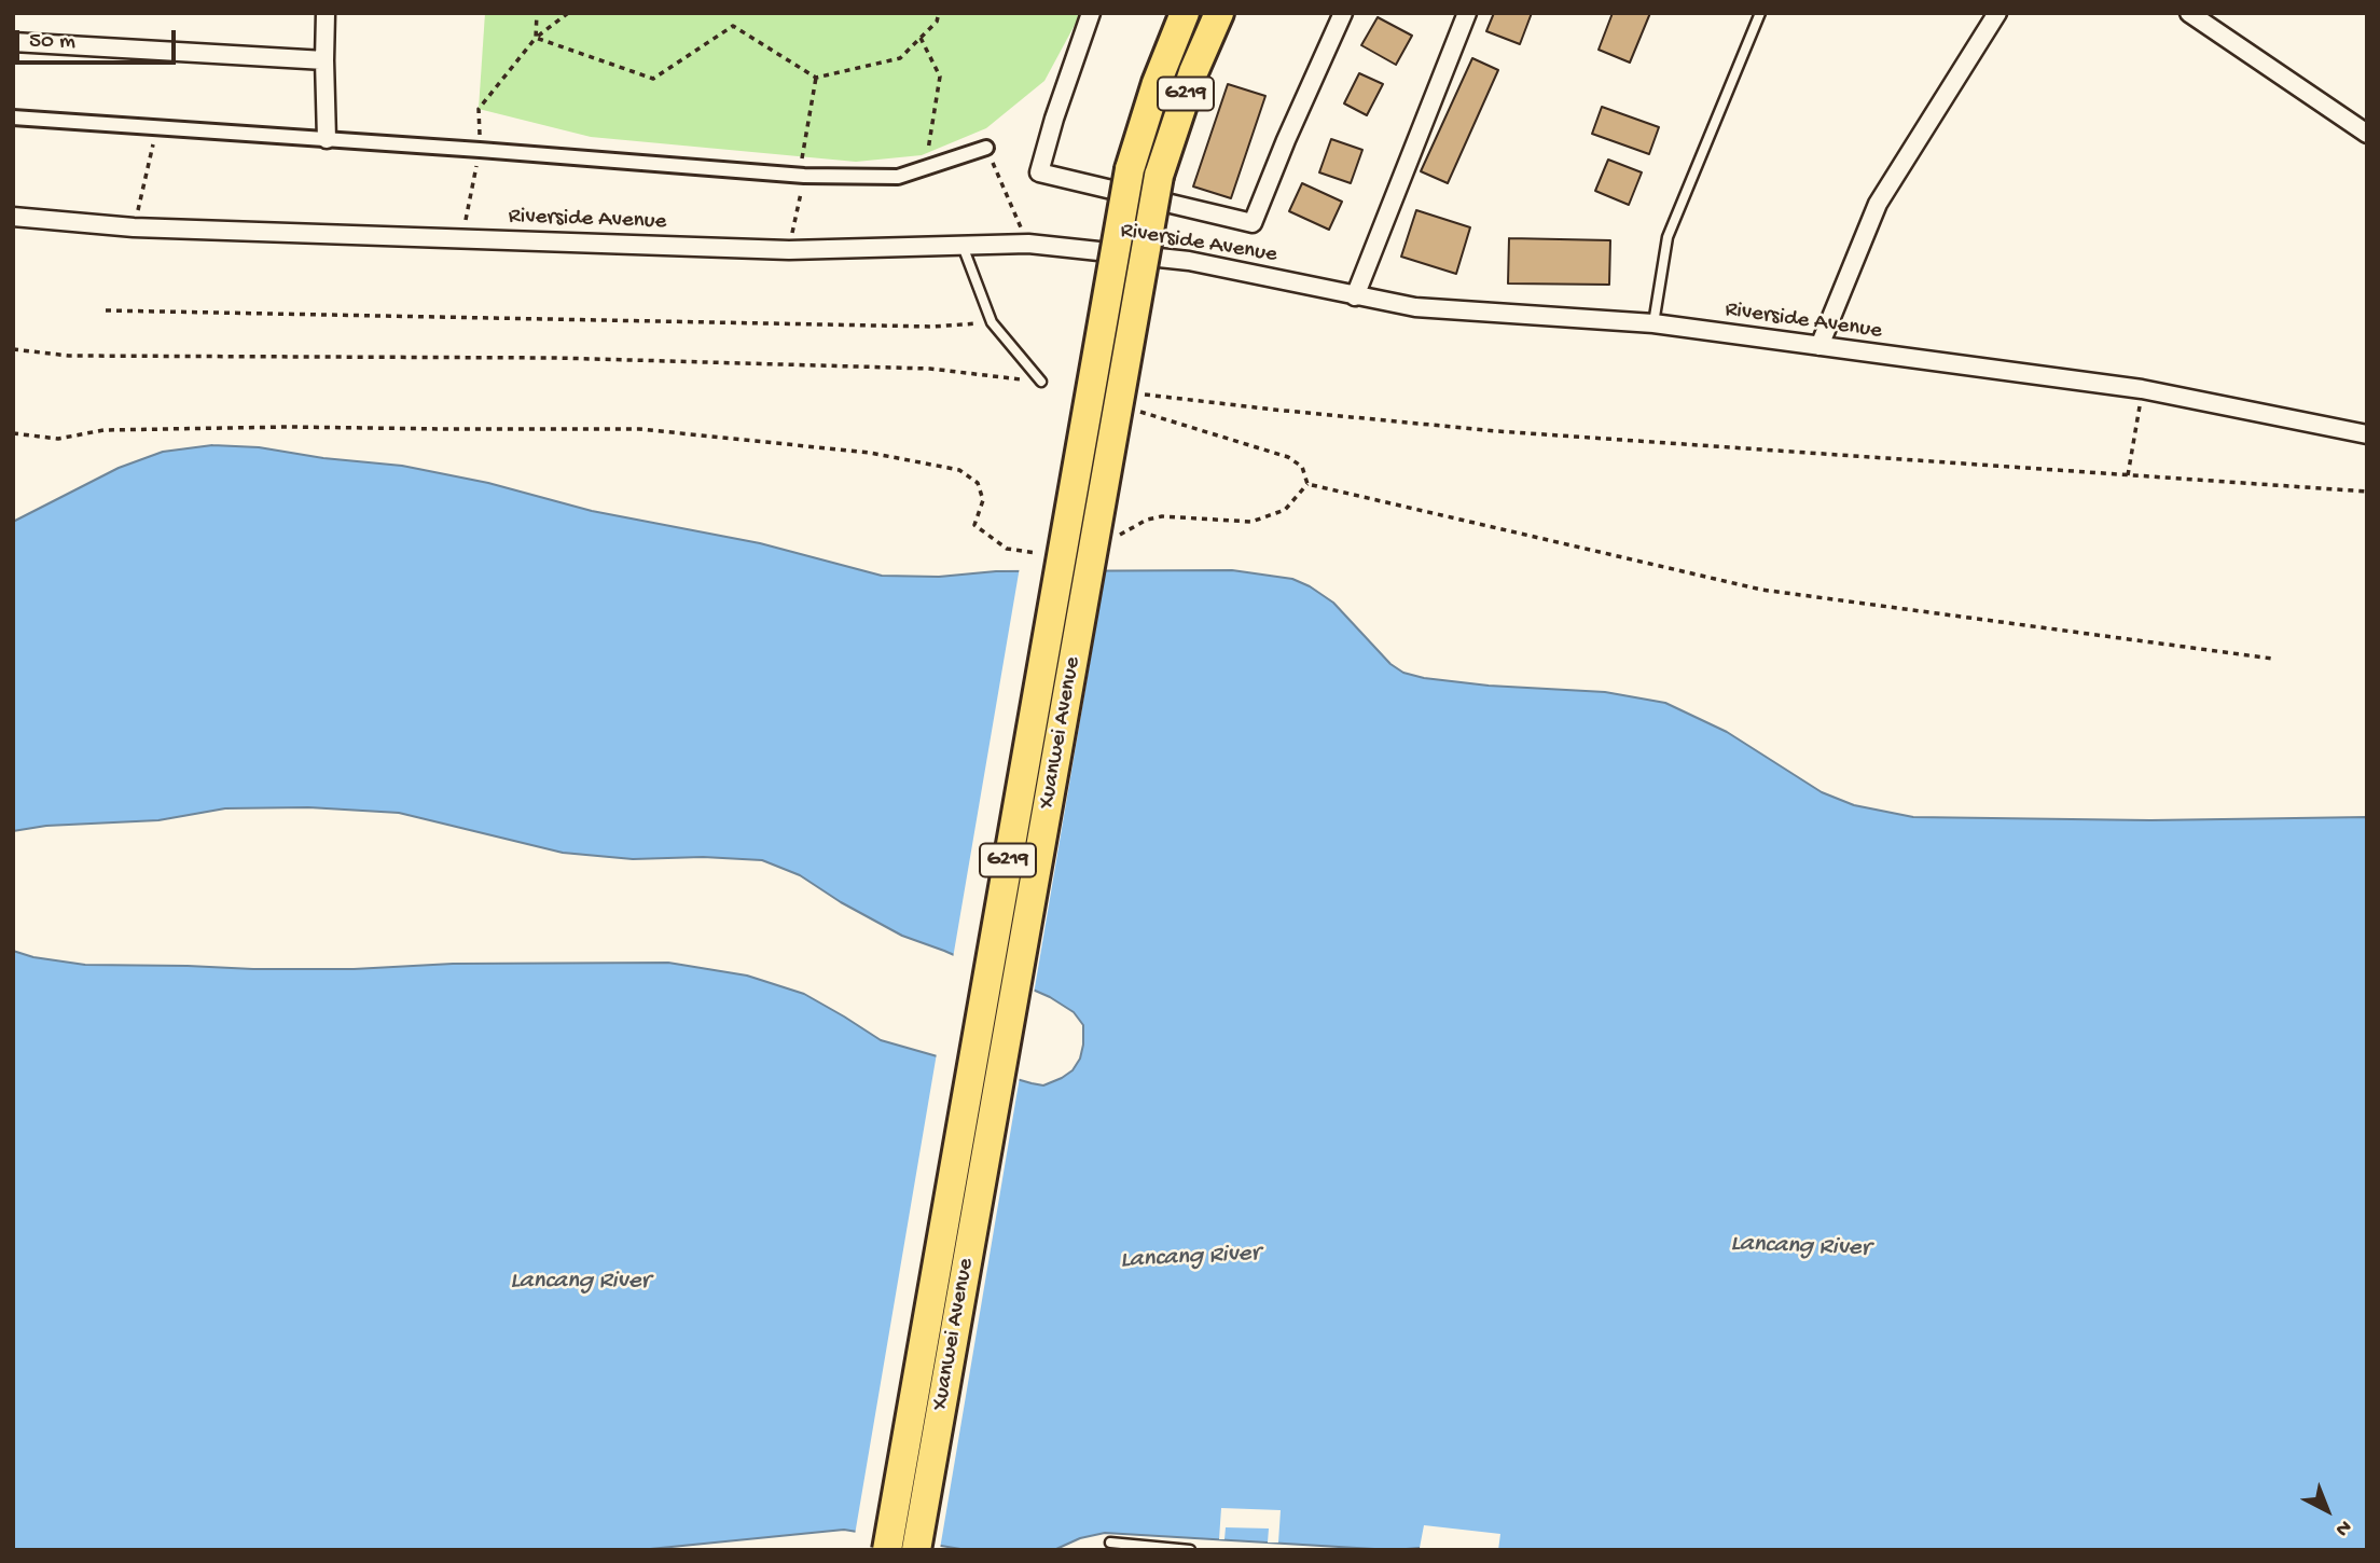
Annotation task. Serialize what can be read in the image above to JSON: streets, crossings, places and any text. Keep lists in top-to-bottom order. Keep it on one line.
{"streets":{"highway":["G219","Xuanwei Avenue"],"street":["Riverside Avenue"]},"water":["Lancang River"],"scale_bar":"50 m","north":"bottom right"}
